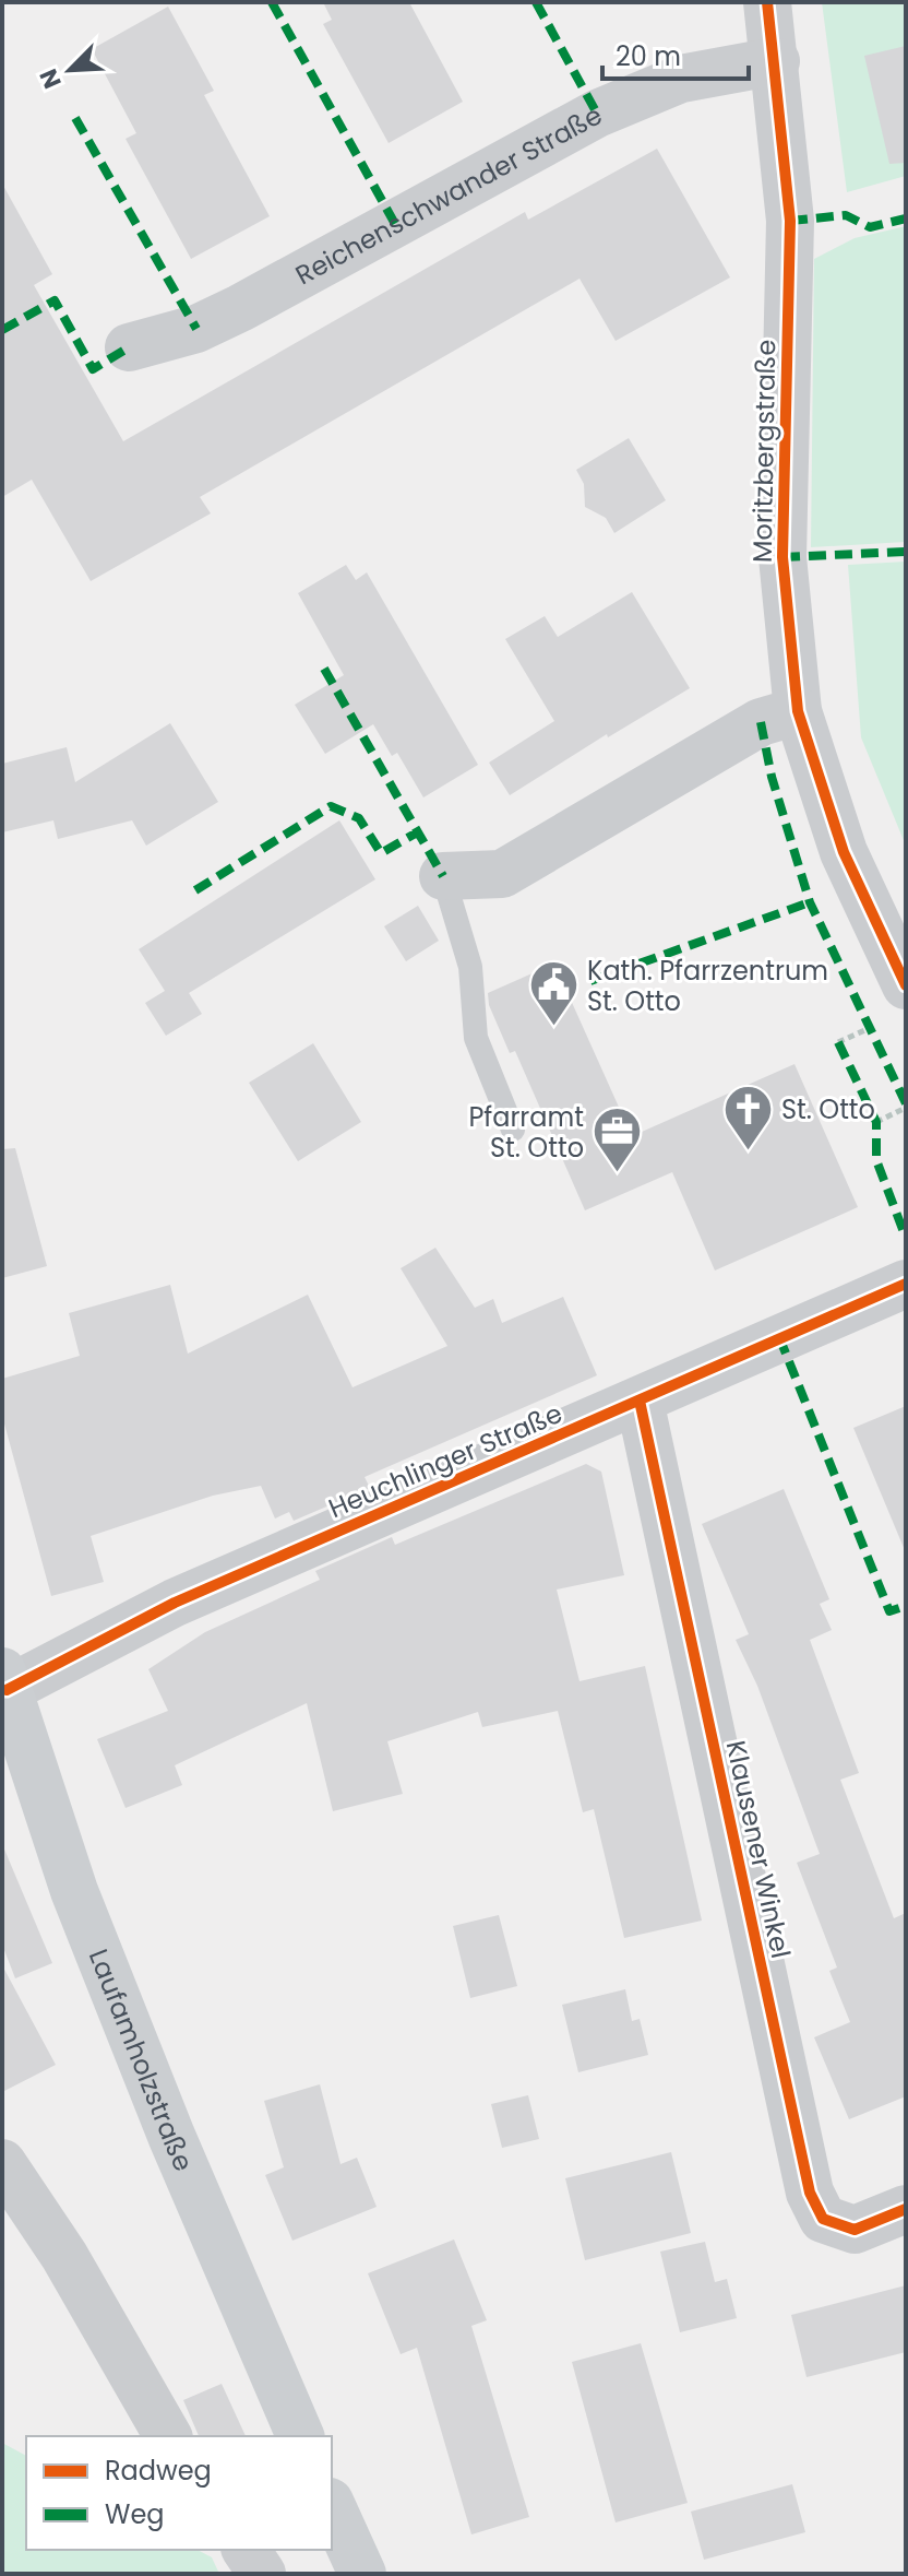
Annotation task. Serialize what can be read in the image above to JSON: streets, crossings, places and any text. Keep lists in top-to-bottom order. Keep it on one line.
{"streets":{"main road":["Laufamholzstraße"],"street":["Reichenschwander Straße","Moritzbergstraße","Heuchlinger Straße","Klausener Winkel"]},"crossings":[["Reichenschwander Straße","Moritzbergstraße"],["Heuchlinger Straße","Klausener Winkel"],["Heuchlinger Straße","Laufamholzstraße"]],"places":{"public building":["Kath. Pfarrzentrum St. Otto"],"church":["St. Otto"],"office":["Pfarramt St. Otto"]},"legend":["Radweg","Weg"],"scale_bar":"20 m","north":"bottom left"}
